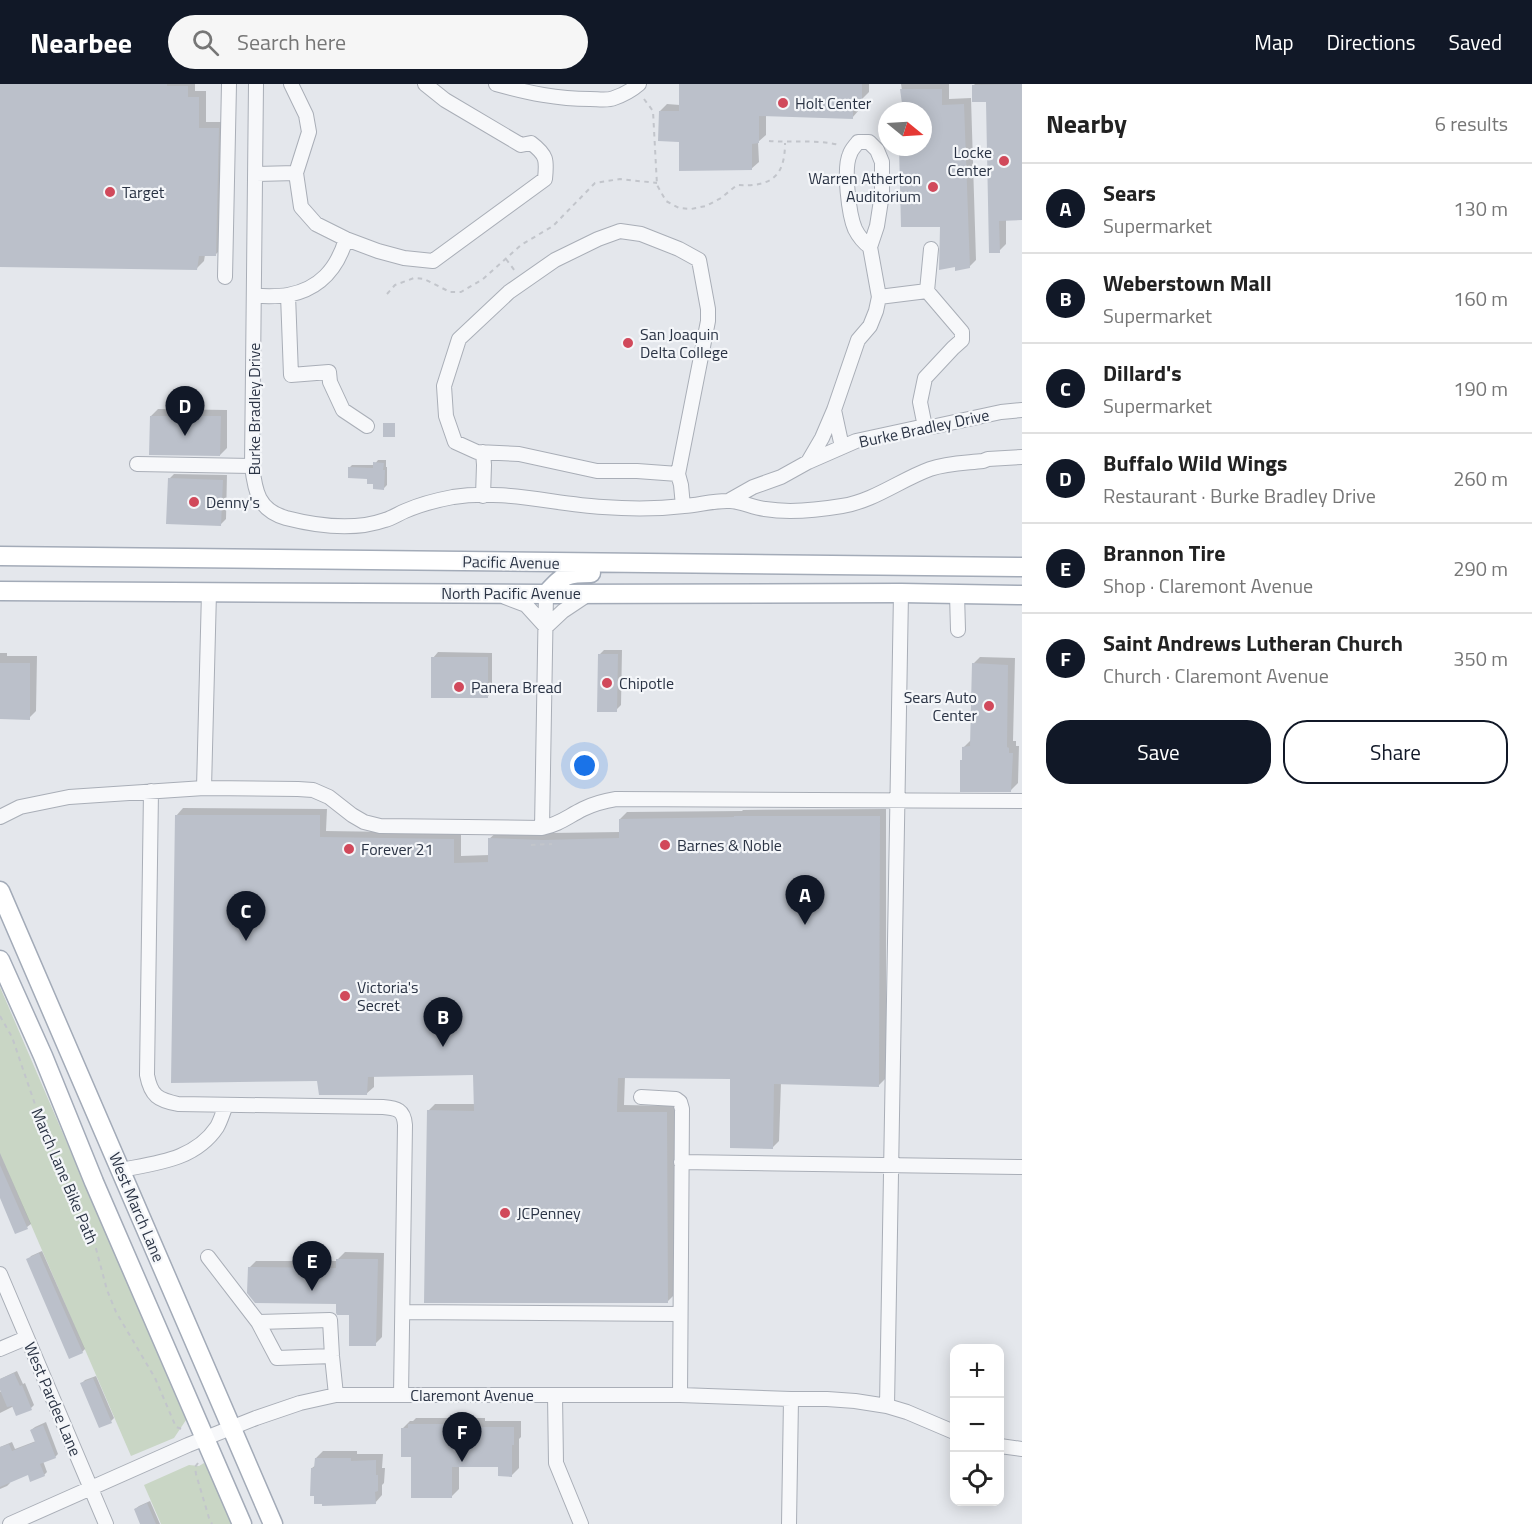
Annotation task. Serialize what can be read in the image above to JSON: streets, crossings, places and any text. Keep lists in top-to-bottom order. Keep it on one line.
{"streets":{"main road":["Pacific Avenue","North Pacific Avenue","West March Lane"],"street":["Burke Bradley Drive","Claremont Avenue","West Pardee Lane"],"path":["March Lane Bike Path"]},"crossings":[["West March Lane","Claremont Avenue"],["Claremont Avenue","West Pardee Lane"]],"places":["Holt Center","Locke Center","Warren Atherton Auditorium","Target","San Joaquin Delta College","Denny's","Chipotle","Panera Bread","Sears Auto Center","Barnes & Noble","Forever 21","Victoria's Secret","JCPenney"],"north":"right","page":{"header":"Nearbee","search":"Search here","nav":["Map","Directions","Saved"],"heading":["Nearby","6 results"],"list":[{"mark":"A","name":"Sears","note":"Supermarket","value":"130 m"},{"mark":"B","name":"Weberstown Mall","note":"Supermarket","value":"160 m"},{"mark":"C","name":"Dillard's","note":"Supermarket","value":"190 m"},{"mark":"D","name":"Buffalo Wild Wings","note":"Restaurant · Burke Bradley Drive","value":"260 m"},{"mark":"E","name":"Brannon Tire","note":"Shop · Claremont Avenue","value":"290 m"},{"mark":"F","name":"Saint Andrews Lutheran Church","note":"Church · Claremont Avenue","value":"350 m"}],"pins":["D","A","C","B","E","F"],"buttons":["Save","Share"],"map_buttons":["+","−"]}}
